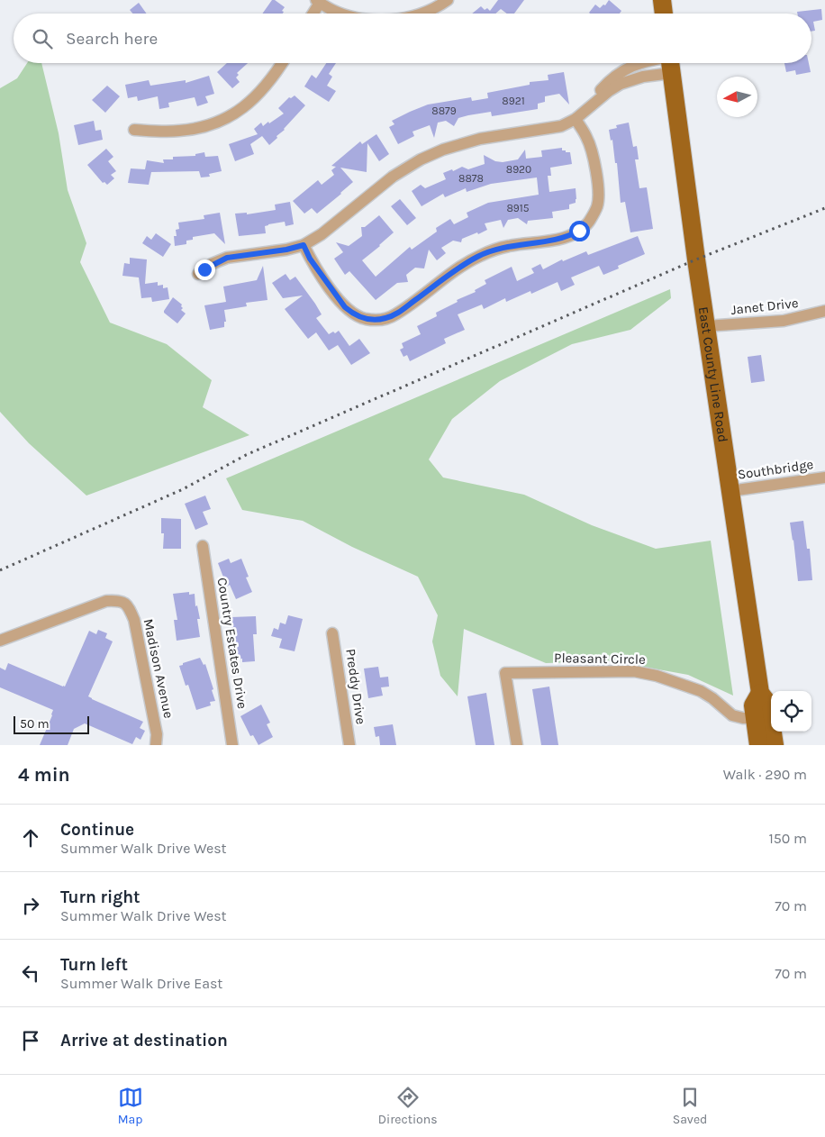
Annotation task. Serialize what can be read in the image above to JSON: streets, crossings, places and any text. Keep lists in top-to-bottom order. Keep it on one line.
{"streets":{"main road":["East County Line Road"],"street":["Janet Drive","Southbridge","Country Estates Drive","Pleasant Circle","Madison Avenue","Preddy Drive"]},"crossings":[["Janet Drive","East County Line Road"],["East County Line Road","Southbridge"],["East County Line Road","Pleasant Circle"]],"house_numbers":["8921","8879","8920","8878","8915"],"scale_bar":"50 m","north":"left","page":{"search":"Search here","scale":"50 m","heading":["4 min","Walk · 290 m"],"list":[["Continue","Summer Walk Drive West","150 m"],["Turn right","Summer Walk Drive West","70 m"],["Turn left","Summer Walk Drive East","70 m"],"Arrive at destination"],"nav":["Map","Directions","Saved"]}}
